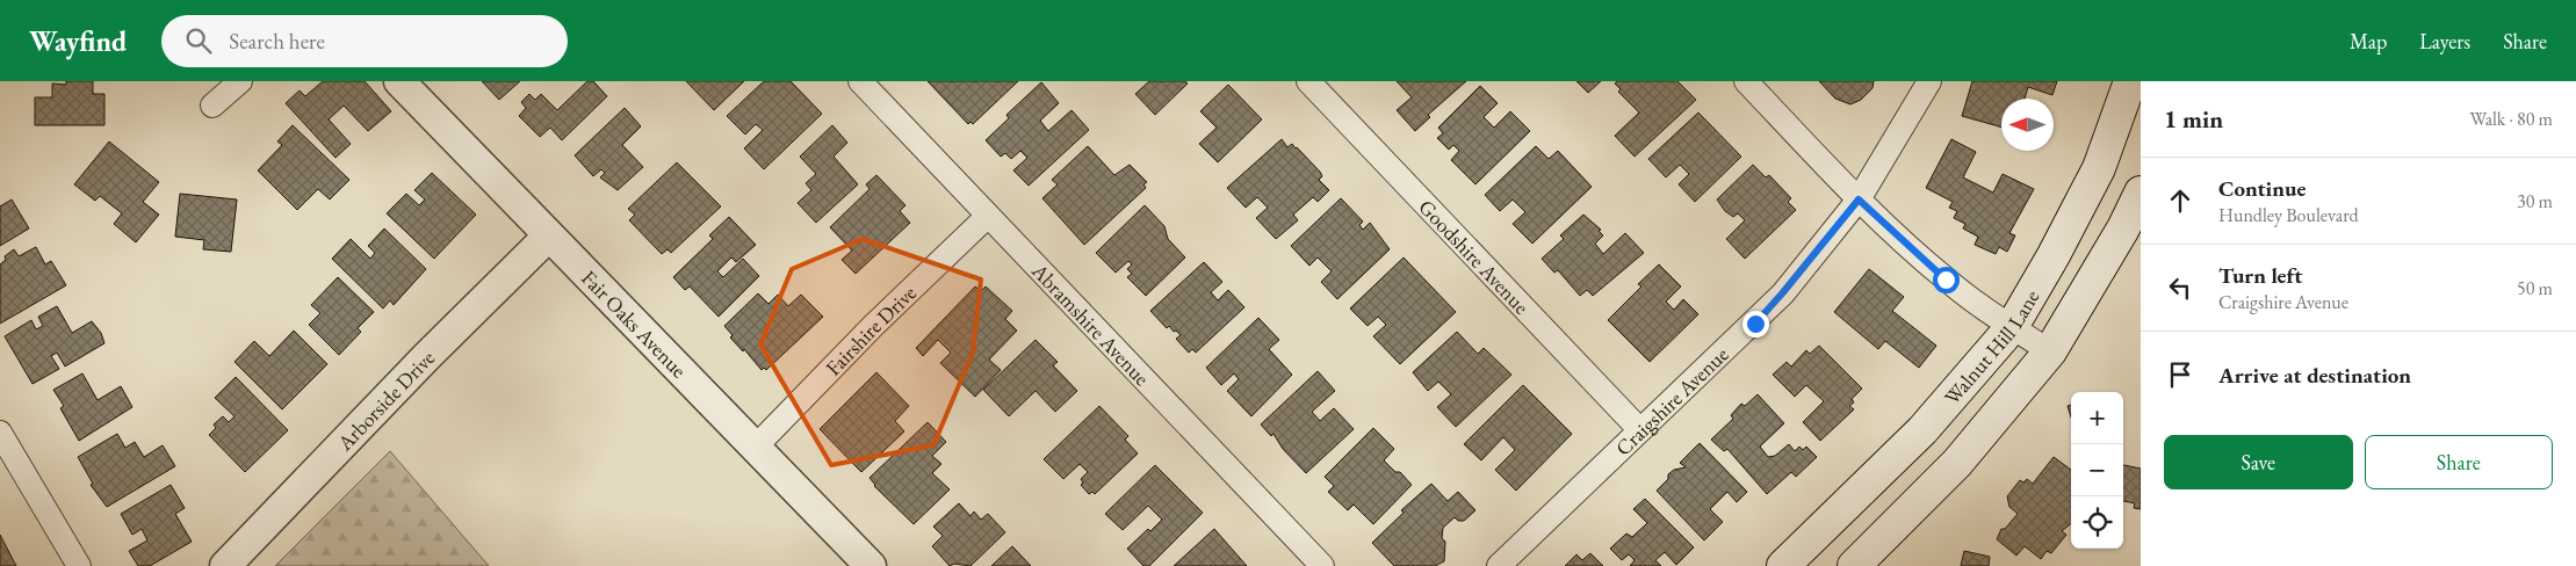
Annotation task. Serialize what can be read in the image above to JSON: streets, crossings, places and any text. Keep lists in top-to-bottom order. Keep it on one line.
{"streets":{"main road":["Walnut Hill Lane"],"street":["Goodshire Avenue","Fair Oaks Avenue","Abramshire Avenue","Fairshire Drive","Arborside Drive","Craigshire Avenue"]},"crossings":[["Goodshire Avenue","Craigshire Avenue"],["Fair Oaks Avenue","Fairshire Drive"],["Fair Oaks Avenue","Arborside Drive"],["Abramshire Avenue","Fairshire Drive"]],"north":"left","page":{"header":"Wayfind","search":"Search here","nav":["Map","Layers","Share"],"heading":["1 min","Walk · 80 m"],"list":[["Continue","Hundley Boulevard","30 m"],["Turn left","Craigshire Avenue","50 m"],"Arrive at destination"],"map_buttons":["+","−"],"buttons":["Save","Share"]}}
